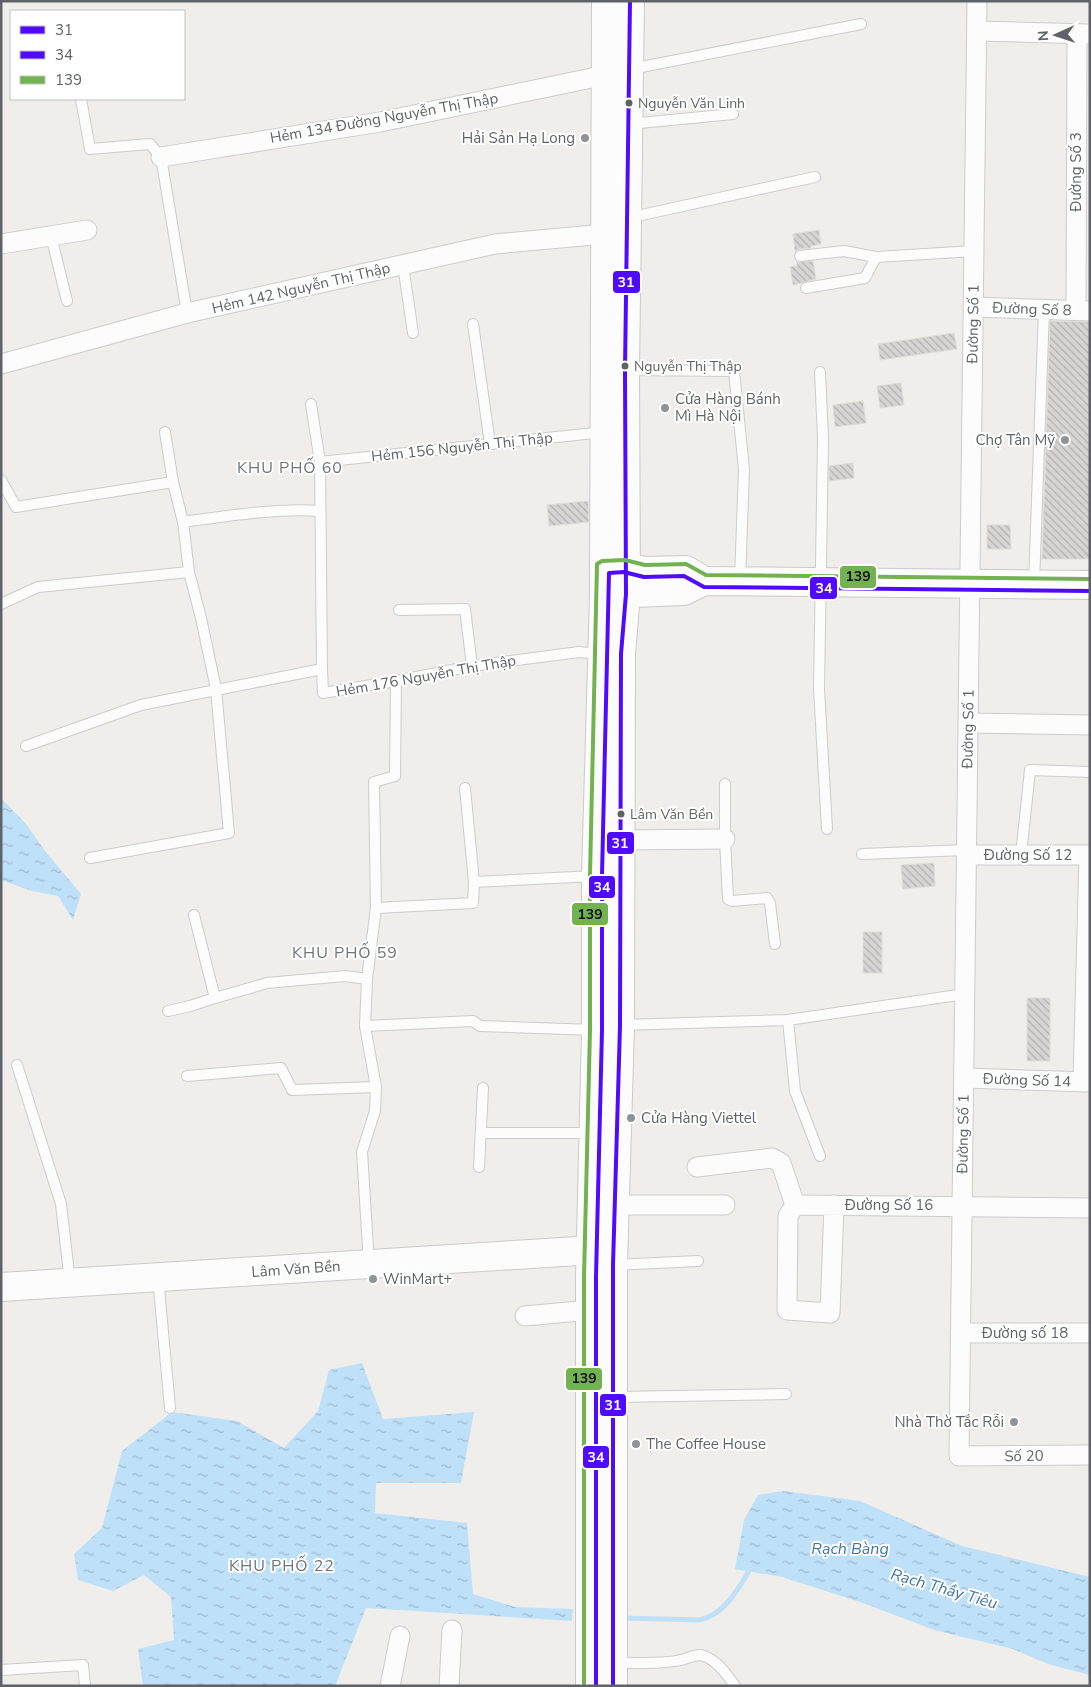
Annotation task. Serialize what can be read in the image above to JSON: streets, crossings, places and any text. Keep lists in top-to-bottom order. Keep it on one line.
{"streets":{"main road":["Lâm Văn Bền"],"street":["Hẻm 134 Đường Nguyễn Thị Thập","Đường Số 3","Hẻm 142 Nguyễn Thị Thập","Đường Số 8","Đường Số 1","Đường Số 12","Đường Số 14","Đường Số 16","Đường số 18","Số 20"],"lane":["Hẻm 156 Nguyễn Thị Thập","Hẻm 176 Nguyễn Thị Thập"]},"crossings":[["Đường Số 3","Đường Số 8"],["Đường Số 8","Đường Số 1"],["Đường Số 1","Đường Số 12"],["Đường Số 1","Đường Số 14"],["Đường Số 1","Đường Số 16"],["Đường Số 1","Đường số 18"],["Đường Số 1","Số 20"]],"districts":["KHU PHỐ 60","KHU PHỐ 59","KHU PHỐ 22"],"water":["Rạch Bàng","Rạch Thầy Tiêu"],"places":["Nguyễn Văn Linh","Hải Sản Hạ Long","Nguyễn Thị Thập","Cửa Hàng Bánh Mì Hà Nội","Chợ Tân Mỹ","Lâm Văn Bền","Cửa Hàng Viettel","WinMart+","Nhà Thờ Tắc Rỗi","The Coffee House"],"lines":["transit line 31","transit line 139","transit line 34"],"legend":["31","34","139"],"north":"left"}
